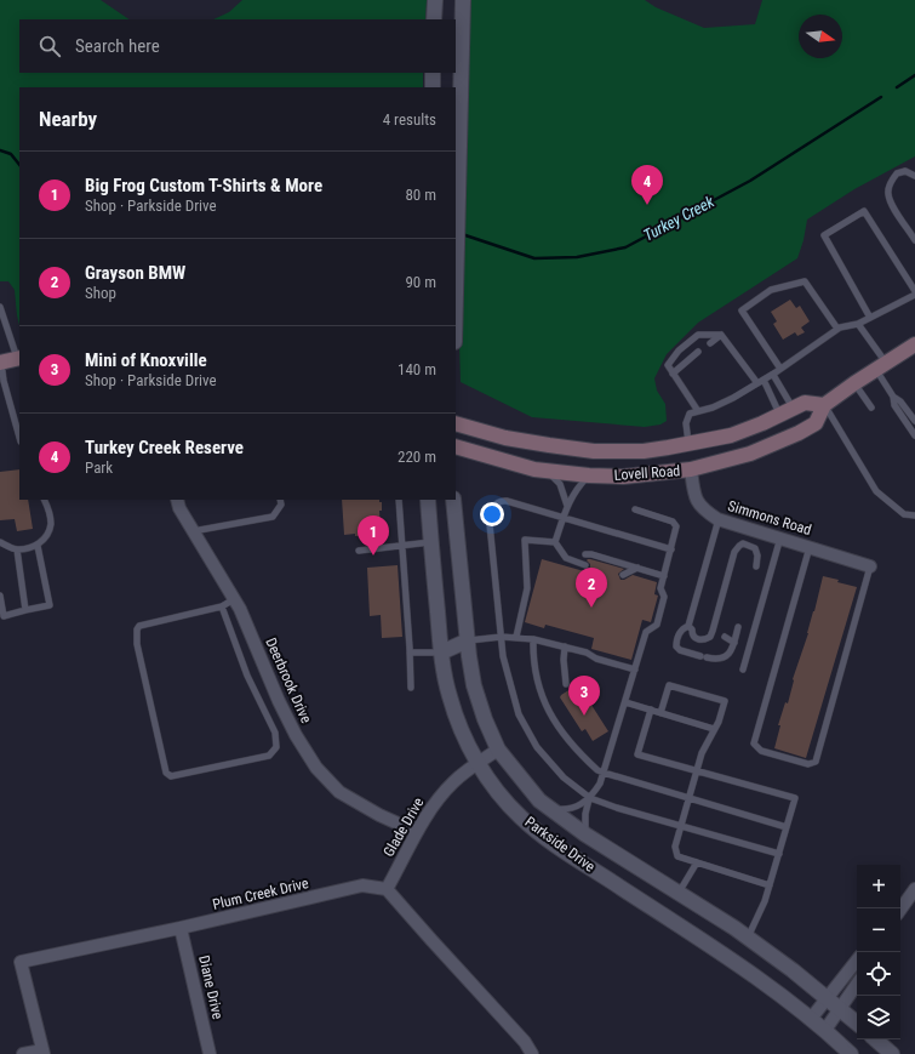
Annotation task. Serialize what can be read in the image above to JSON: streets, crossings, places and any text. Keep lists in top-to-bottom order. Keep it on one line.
{"streets":{"main road":["Lovell Road"],"street":["Simmons Road","Deerbrook Drive","Glade Drive","Parkside Drive","Plum Creek Drive","Diane Drive"]},"crossings":[["Lovell Road","Simmons Road"],["Deerbrook Drive","Glade Drive"],["Glade Drive","Parkside Drive"],["Glade Drive","Plum Creek Drive"],["Plum Creek Drive","Diane Drive"]],"water":["Turkey Creek"],"north":"right","page":{"search":"Search here","heading":["Nearby","4 results"],"list":[{"mark":"1","name":"Big Frog Custom T-Shirts & More","note":"Shop · Parkside Drive","value":"80 m"},{"mark":"2","name":"Grayson BMW","note":"Shop","value":"90 m"},{"mark":"3","name":"Mini of Knoxville","note":"Shop · Parkside Drive","value":"140 m"},{"mark":"4","name":"Turkey Creek Reserve","note":"Park","value":"220 m"}],"pins":["4","1","2","3"],"map_buttons":["+","−"]}}
